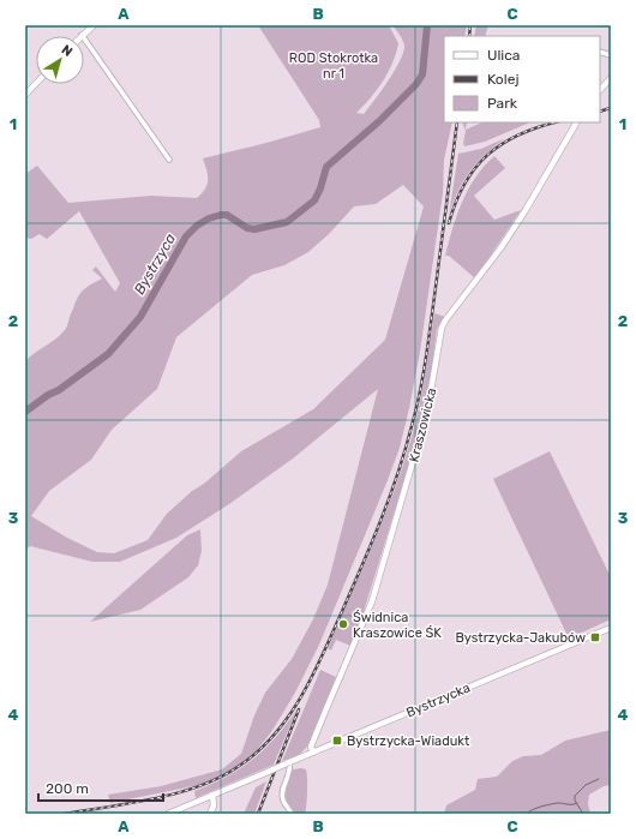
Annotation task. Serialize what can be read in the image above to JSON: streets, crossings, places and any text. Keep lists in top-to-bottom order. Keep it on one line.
{"streets":{"street":["Kraszowicka","Bystrzycka"]},"crossings":[["Kraszowicka","Bystrzycka"]],"water":["Bystrzyca"],"parks":["ROD Stokrotka nr 1"],"places":{"other":["Świdnica Kraszowice ŚK"],"transit":["Bystrzycka-Jakubów","Bystrzycka-Wiadukt"]},"legend":["Ulica","Kolej","Park"],"scale_bar":"200 m","north":"top right","grid":{"columns":["A","B","C"],"rows":["1","2","3","4"]}}
